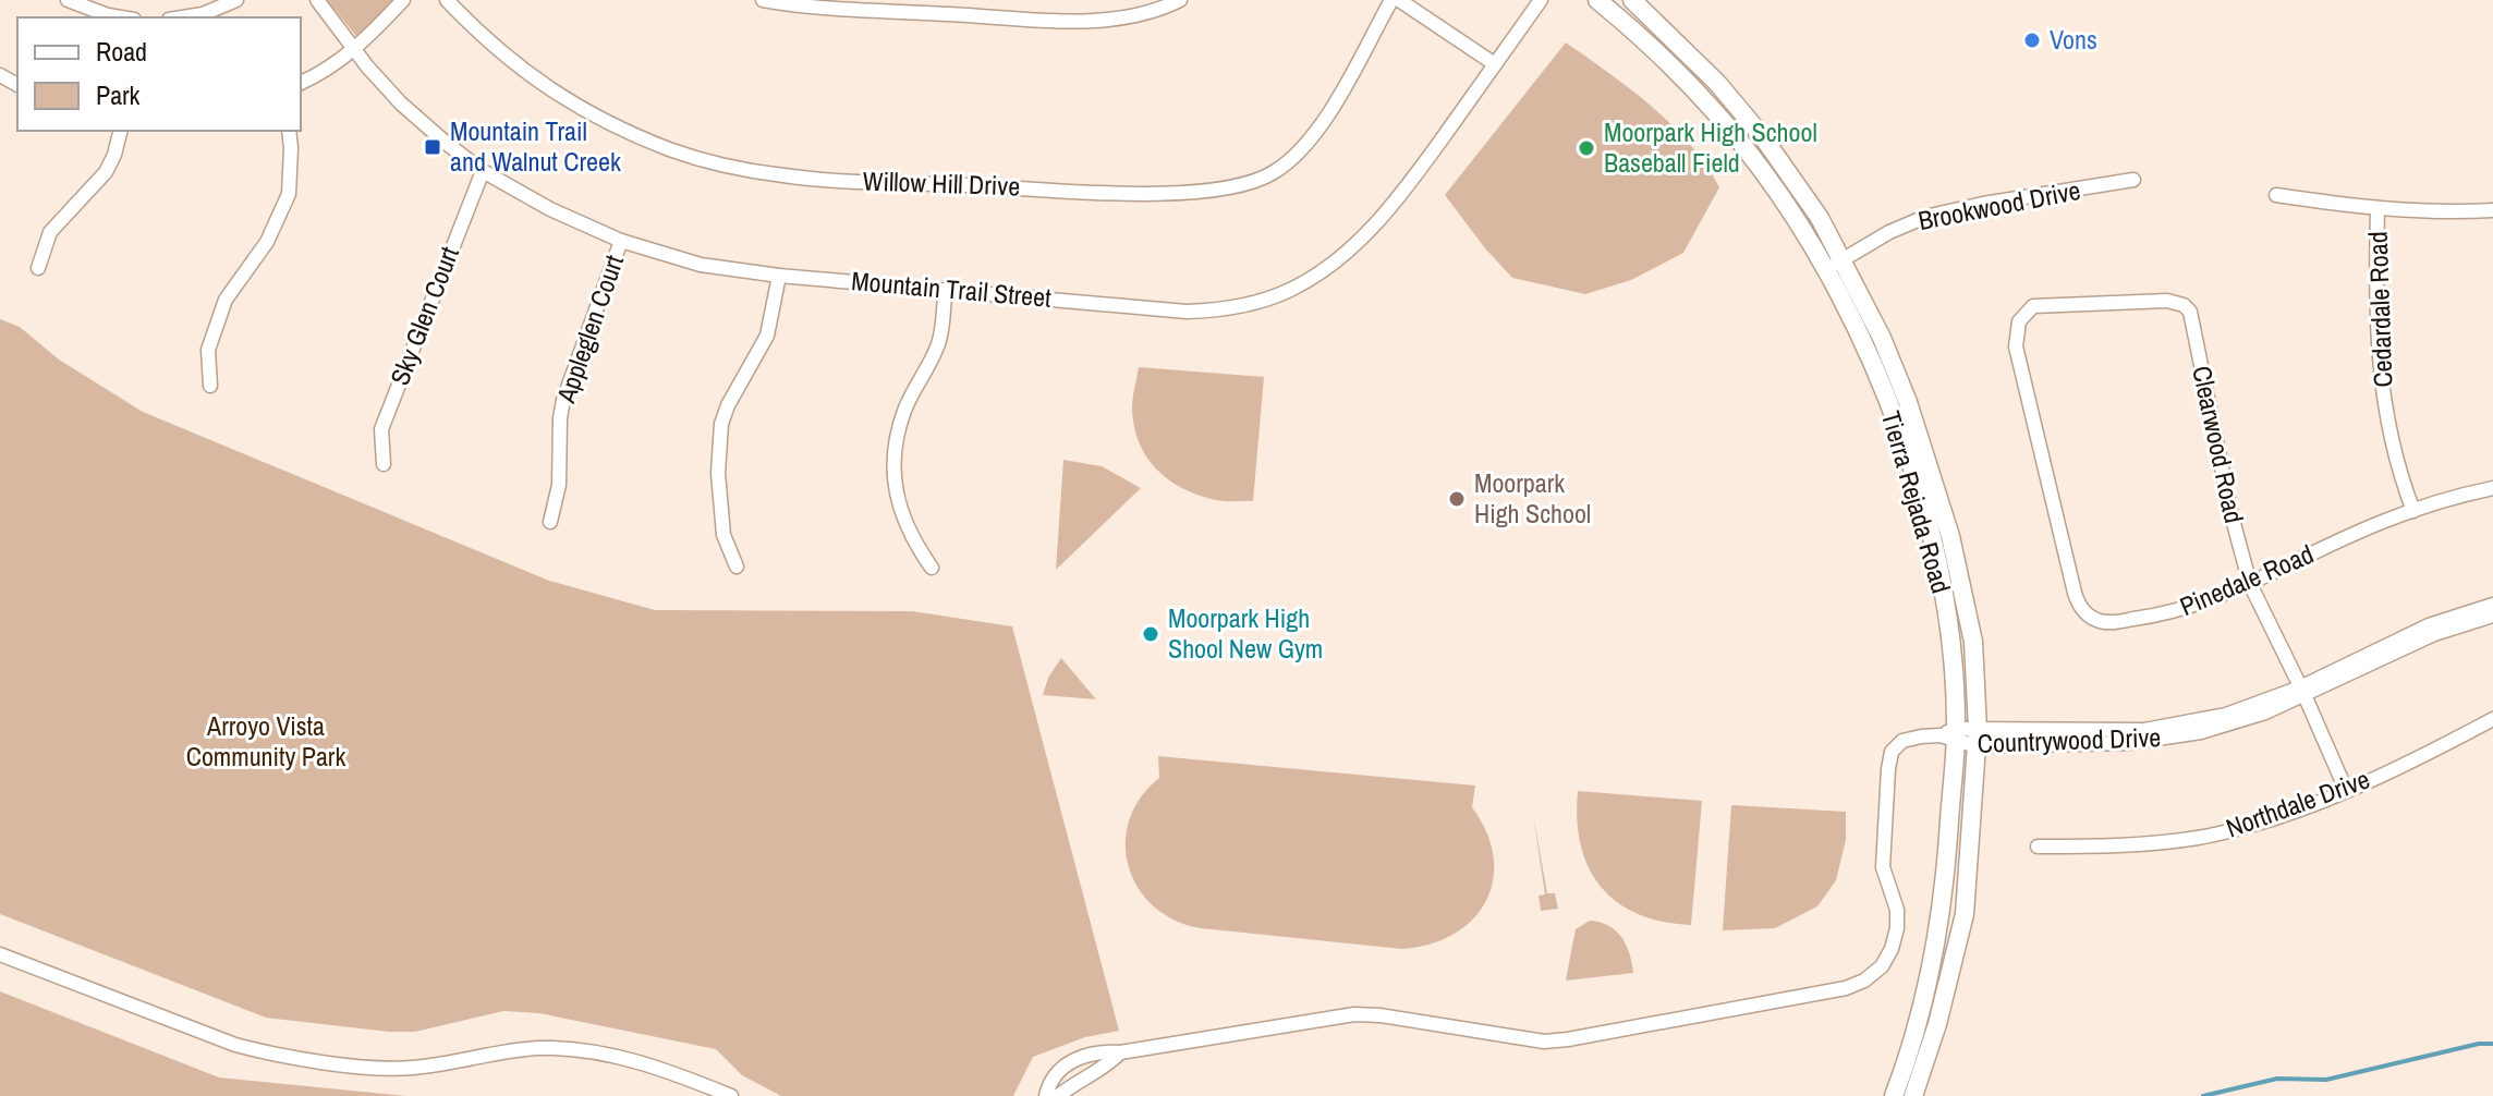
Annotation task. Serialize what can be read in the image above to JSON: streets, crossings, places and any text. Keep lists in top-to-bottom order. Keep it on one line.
{"streets":{"main road":["Tierra Rejada Road"],"street":["Willow Hill Drive","Brookwood Drive","Mountain Trail Street","Cedardale Road","Sky Glen Court","Appleglen Court","Clearwood Road","Pinedale Road","Countrywood Drive","Northdale Drive"]},"crossings":[["Brookwood Drive","Tierra Rejada Road"],["Mountain Trail Street","Sky Glen Court"],["Mountain Trail Street","Appleglen Court"],["Cedardale Road","Pinedale Road"],["Clearwood Road","Pinedale Road"],["Clearwood Road","Countrywood Drive"],["Clearwood Road","Northdale Drive"],["Tierra Rejada Road","Countrywood Drive"]],"parks":["Arroyo Vista Community Park"],"places":{"other":["Vons","Moorpark High School Baseball Field","Moorpark High School","Moorpark High Shool New Gym"],"transit":["Mountain Trail and Walnut Creek"]},"legend":["Road","Park"]}
